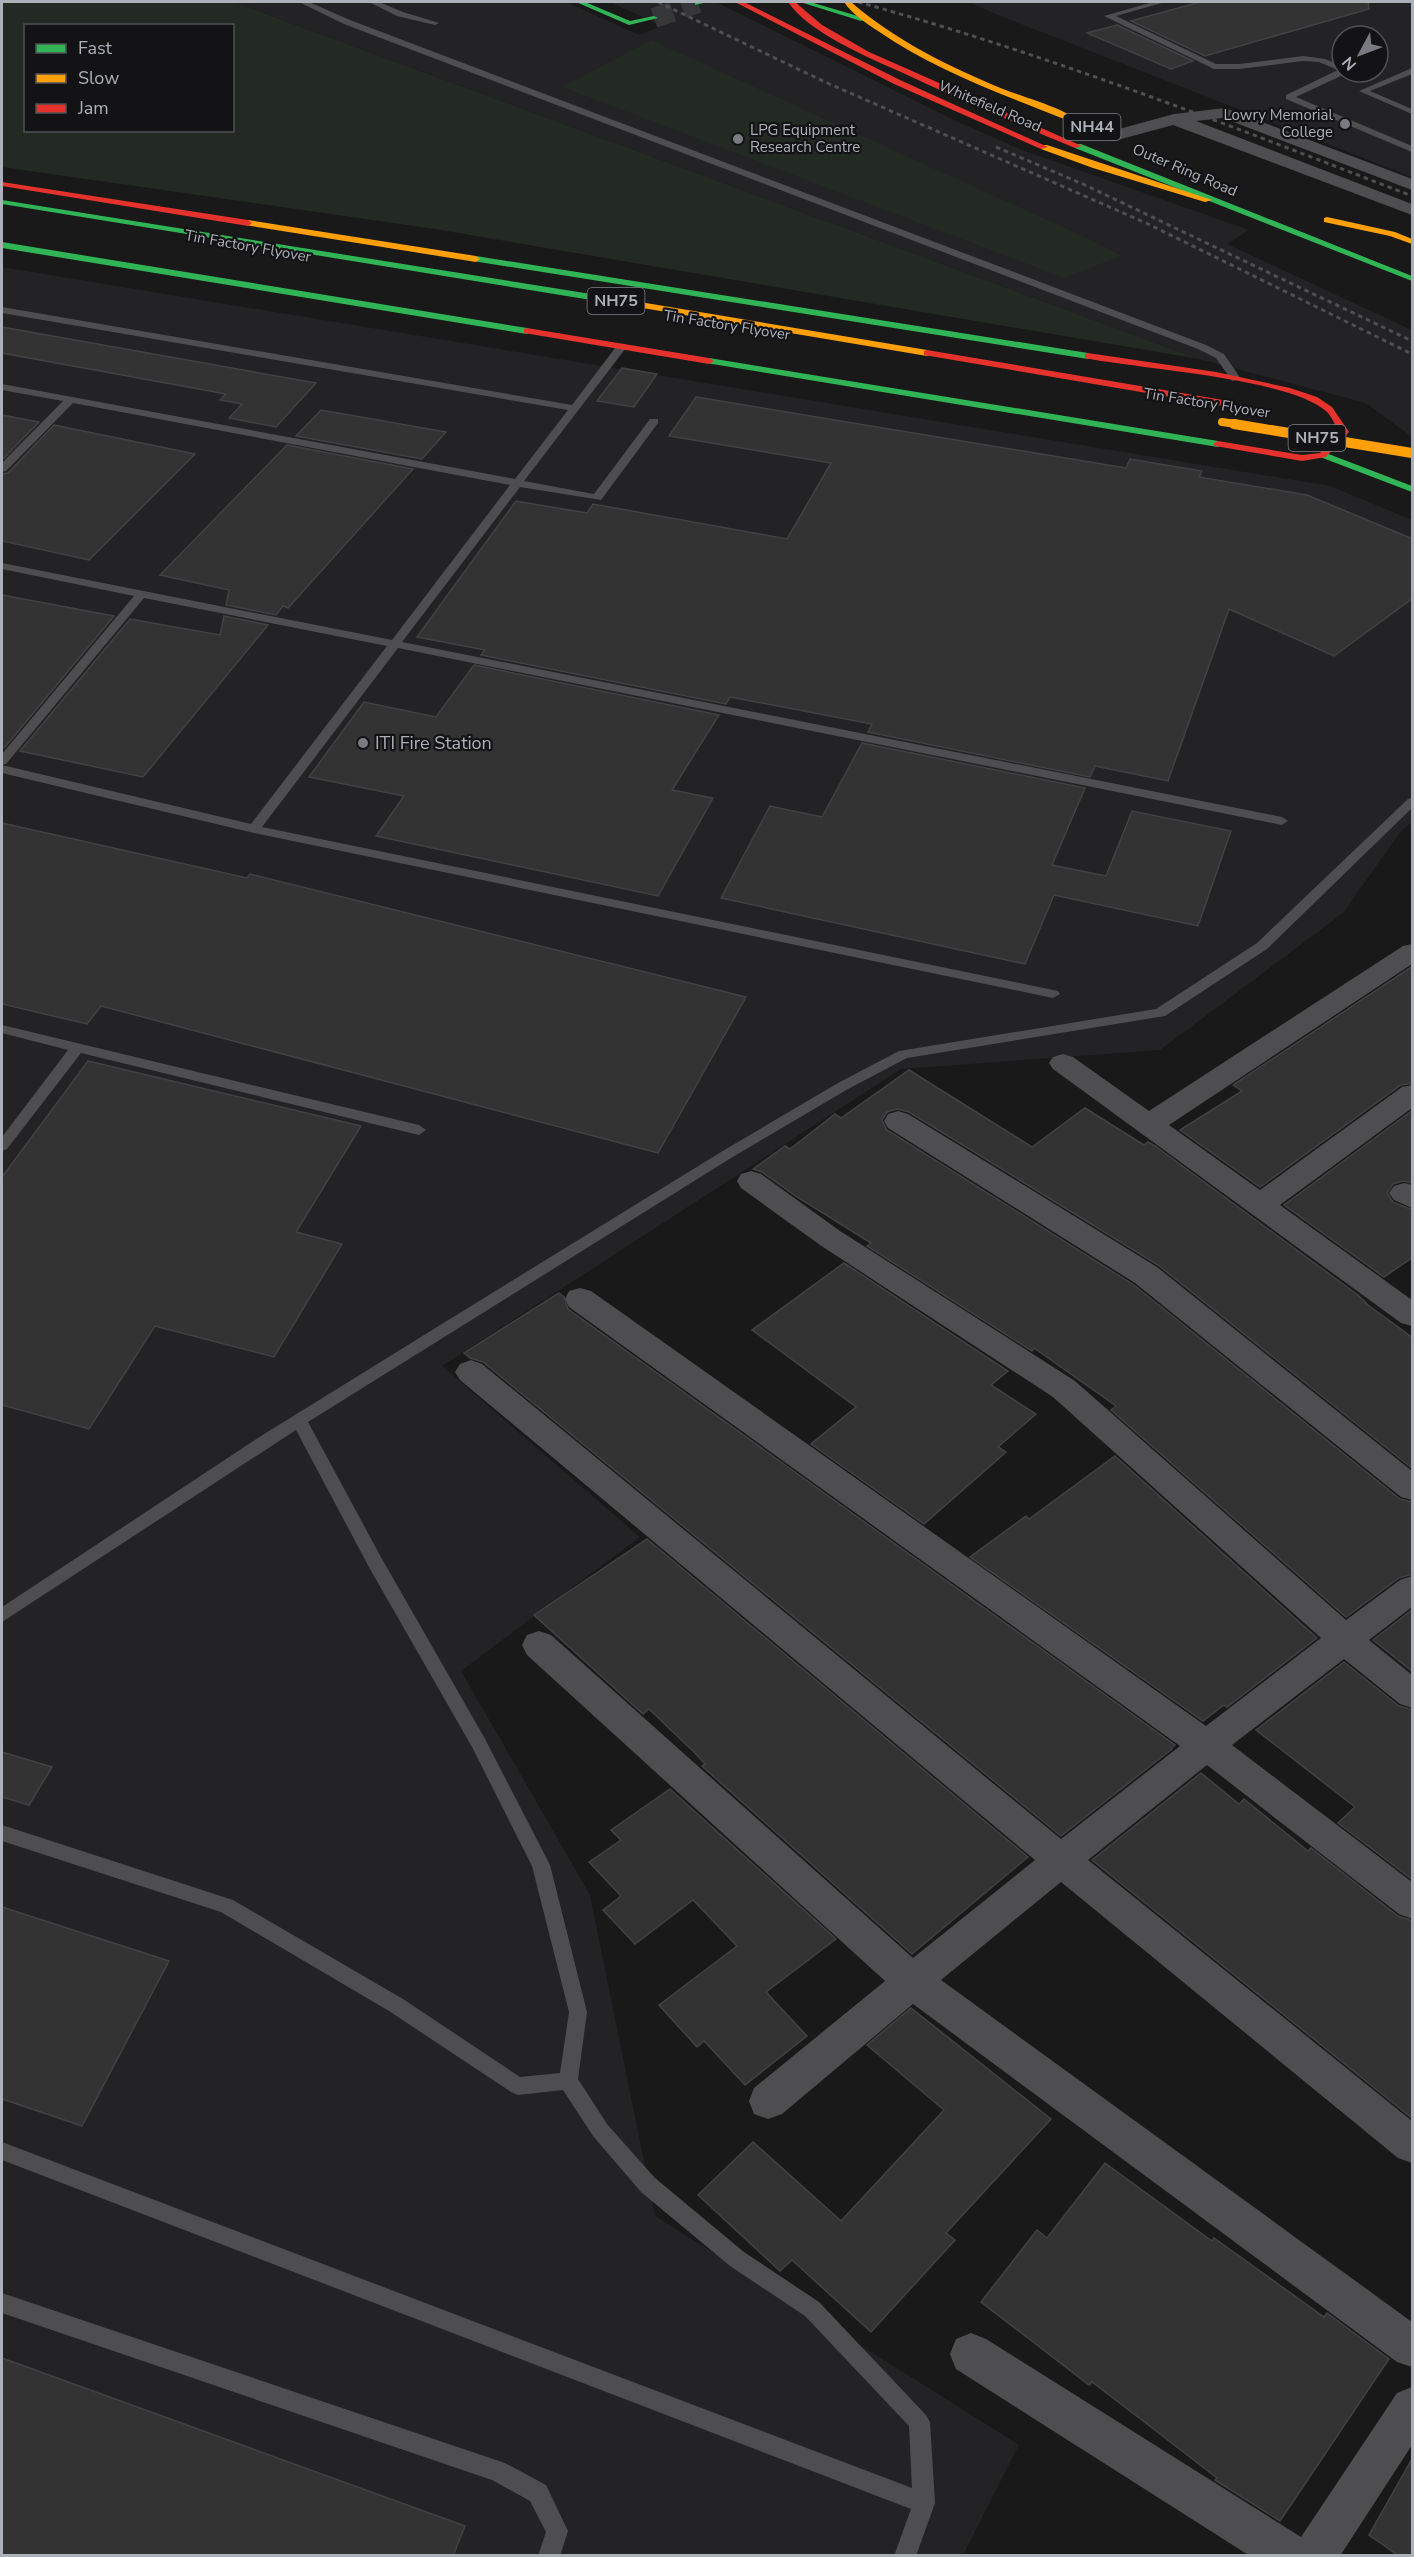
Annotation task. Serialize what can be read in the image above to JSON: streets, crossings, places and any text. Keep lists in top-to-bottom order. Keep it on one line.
{"streets":{"main road":["Whitefield Road","NH44","Outer Ring Road","Tin Factory Flyover","NH75"]},"crossings":[["Whitefield Road","Outer Ring Road"]],"places":["Lowry Memorial College","LPG Equipment Research Centre","ITI Fire Station"],"legend":["Fast","Slow","Jam"],"north":"bottom left"}
